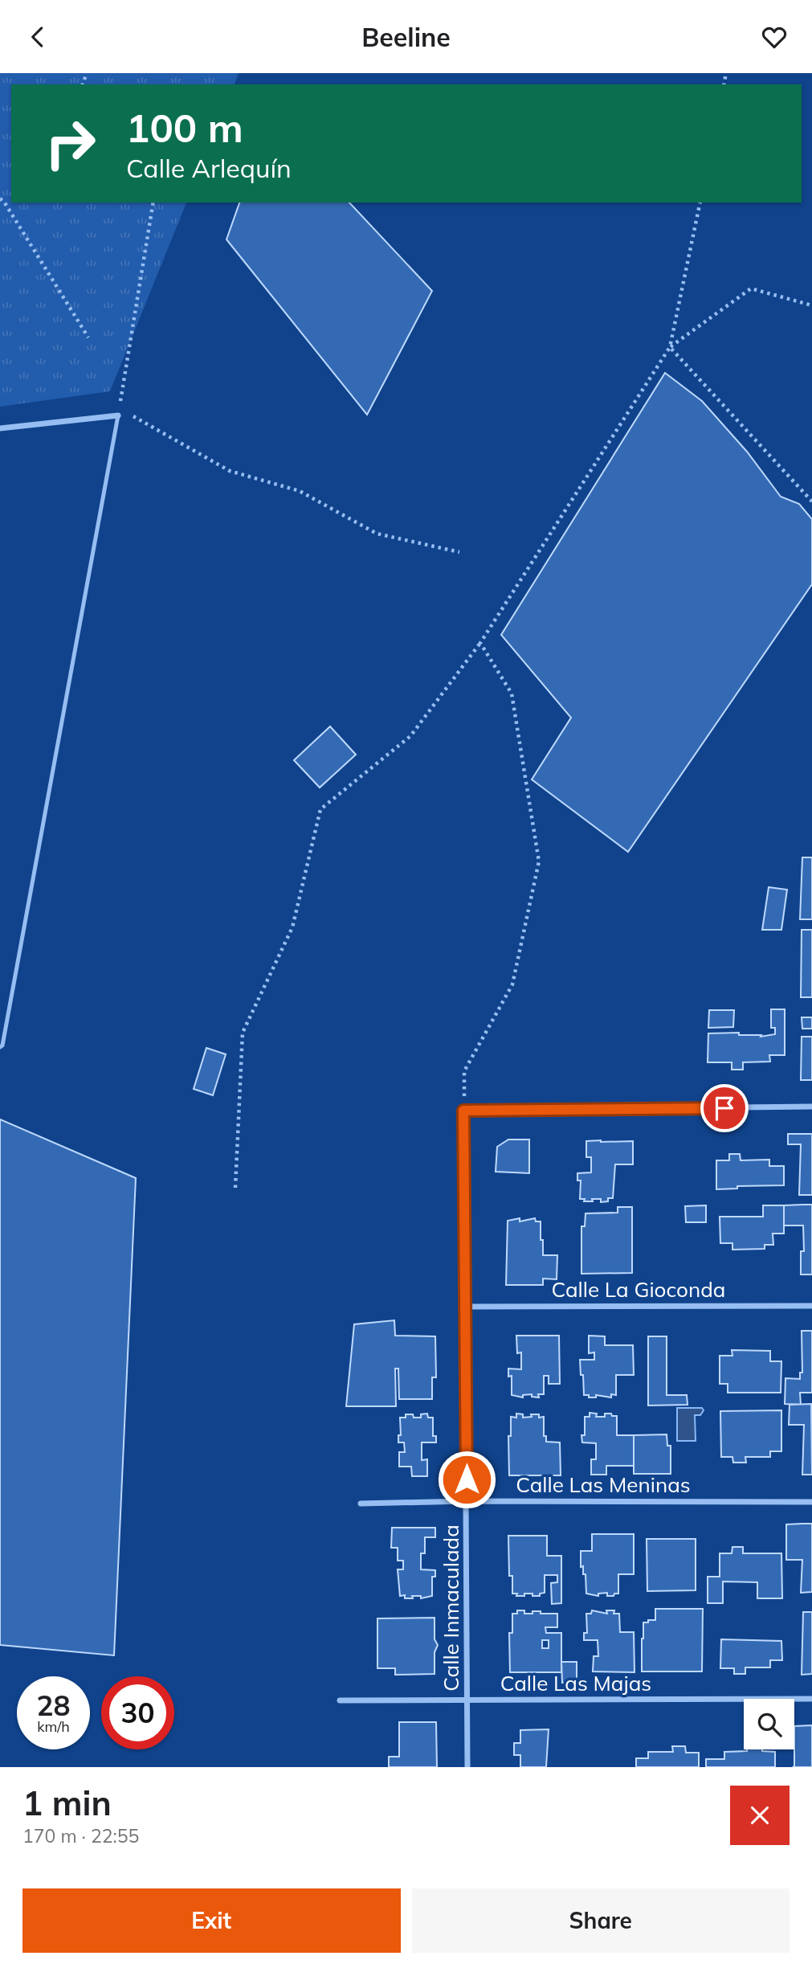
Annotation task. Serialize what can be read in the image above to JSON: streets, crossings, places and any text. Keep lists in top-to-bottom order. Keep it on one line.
{"streets":{"street":["Calle La Gioconda","Calle Las Meninas","Calle Inmaculada","Calle Las Majas"]},"crossings":[["Calle La Gioconda","Calle Inmaculada"],["Calle Las Meninas","Calle Inmaculada"],["Calle Inmaculada","Calle Las Majas"]],"page":{"header":"Beeline","turn":["100 m","Calle Arlequín"],"speed":"28 km/h","limit":"30","heading":["1 min","170 m · 22:55"],"buttons":["Exit","Share"]}}
